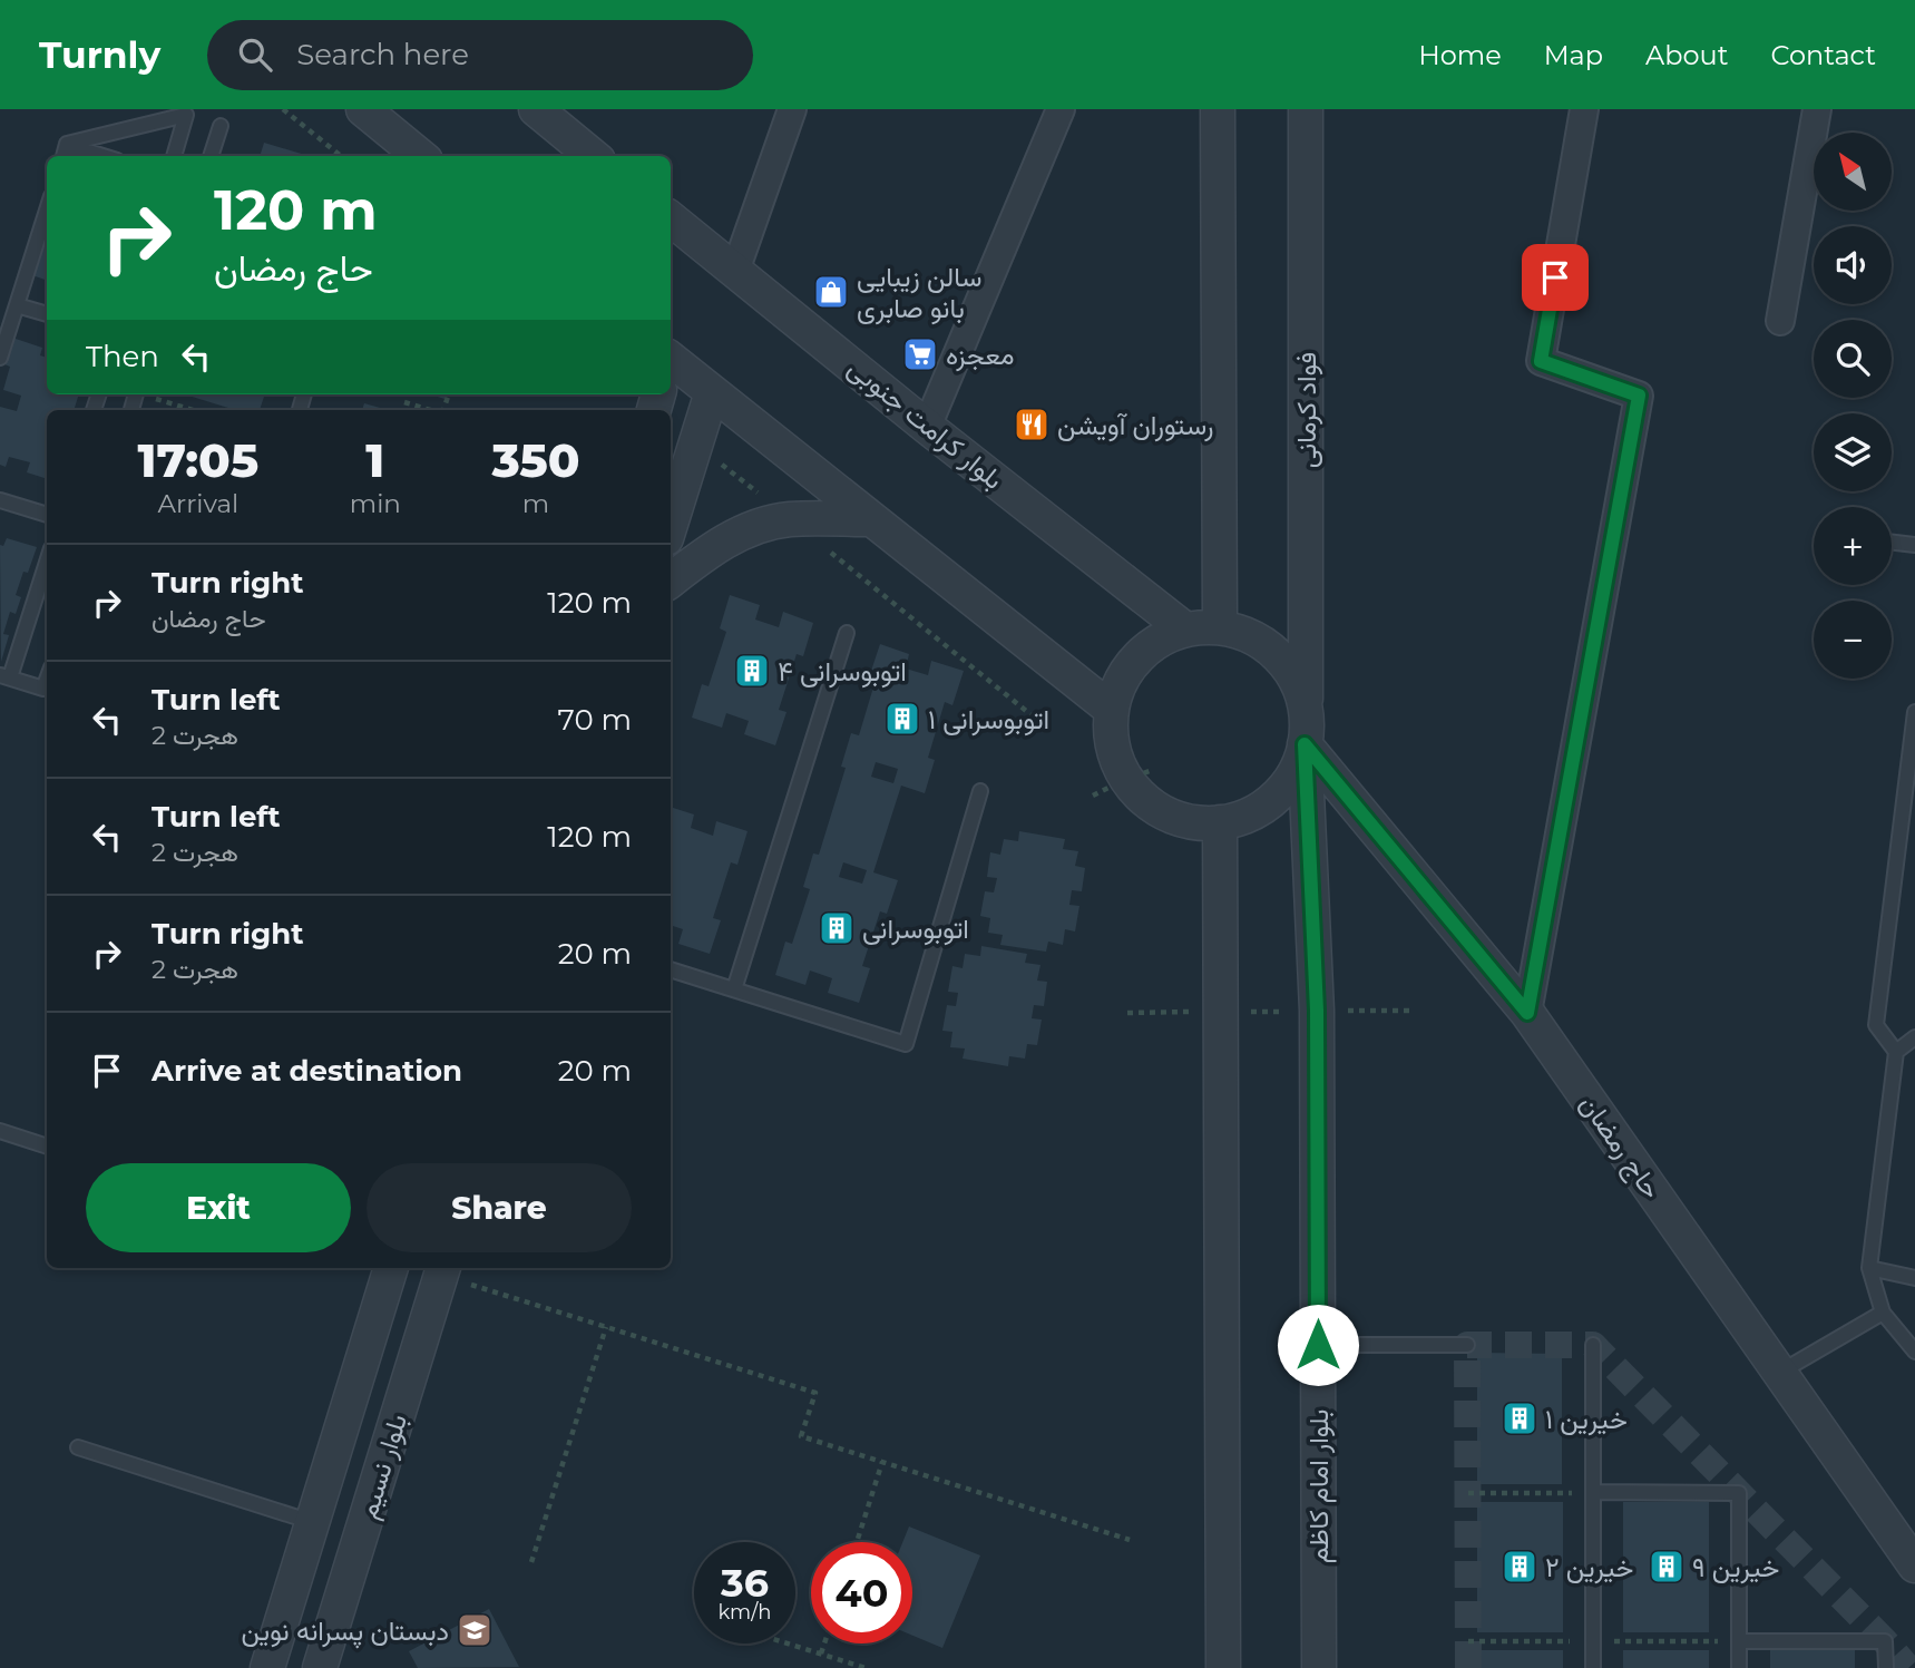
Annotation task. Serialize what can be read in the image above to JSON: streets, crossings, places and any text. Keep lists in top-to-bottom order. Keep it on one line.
{"streets":{"street":["فواد کرمانی","بلوار کرامت جنوبی","حاج رمضان","بلوار نسیم","بلوار امام کاظم"]},"crossings":[["فواد کرمانی","بلوار کرامت جنوبی"],["فواد کرمانی","حاج رمضان"],["فواد کرمانی","بلوار امام کاظم"],["بلوار کرامت جنوبی","حاج رمضان"],["بلوار کرامت جنوبی","بلوار امام کاظم"],["حاج رمضان","بلوار امام کاظم"]],"places":{"shop":["سالن زیبایی بانو صابری"],"supermarket":["معجزه"],"restaurant":["رستوران آویشن"],"building":["اتوبوسرانی ۴","اتوبوسرانی ۱","اتوبوسرانی","خیرین ۱","خیرین ۲","خیرین ۹"],"school or university":["دبستان پسرانه نوین"]},"north":"top left","page":{"header":"Turnly","search":"Search here","nav":["Home","Map","About","Contact"],"map_buttons":["+","−"],"turn":["120 m","حاج رمضان"],"then":"Then","eta":["17:05","Arrival","1","min","350","m"],"list":[{"name":"Turn right","note":"حاج رمضان","value":"120 m"},{"name":"Turn left","note":"هجرت 2","value":"70 m"},{"name":"Turn left","note":"هجرت 2","value":"120 m"},{"name":"Turn right","note":"هجرت 2","value":"20 m"},{"name":"Arrive at destination","value":"20 m"}],"buttons":["Exit","Share"],"speed":"36 km/h","limit":"40"}}
